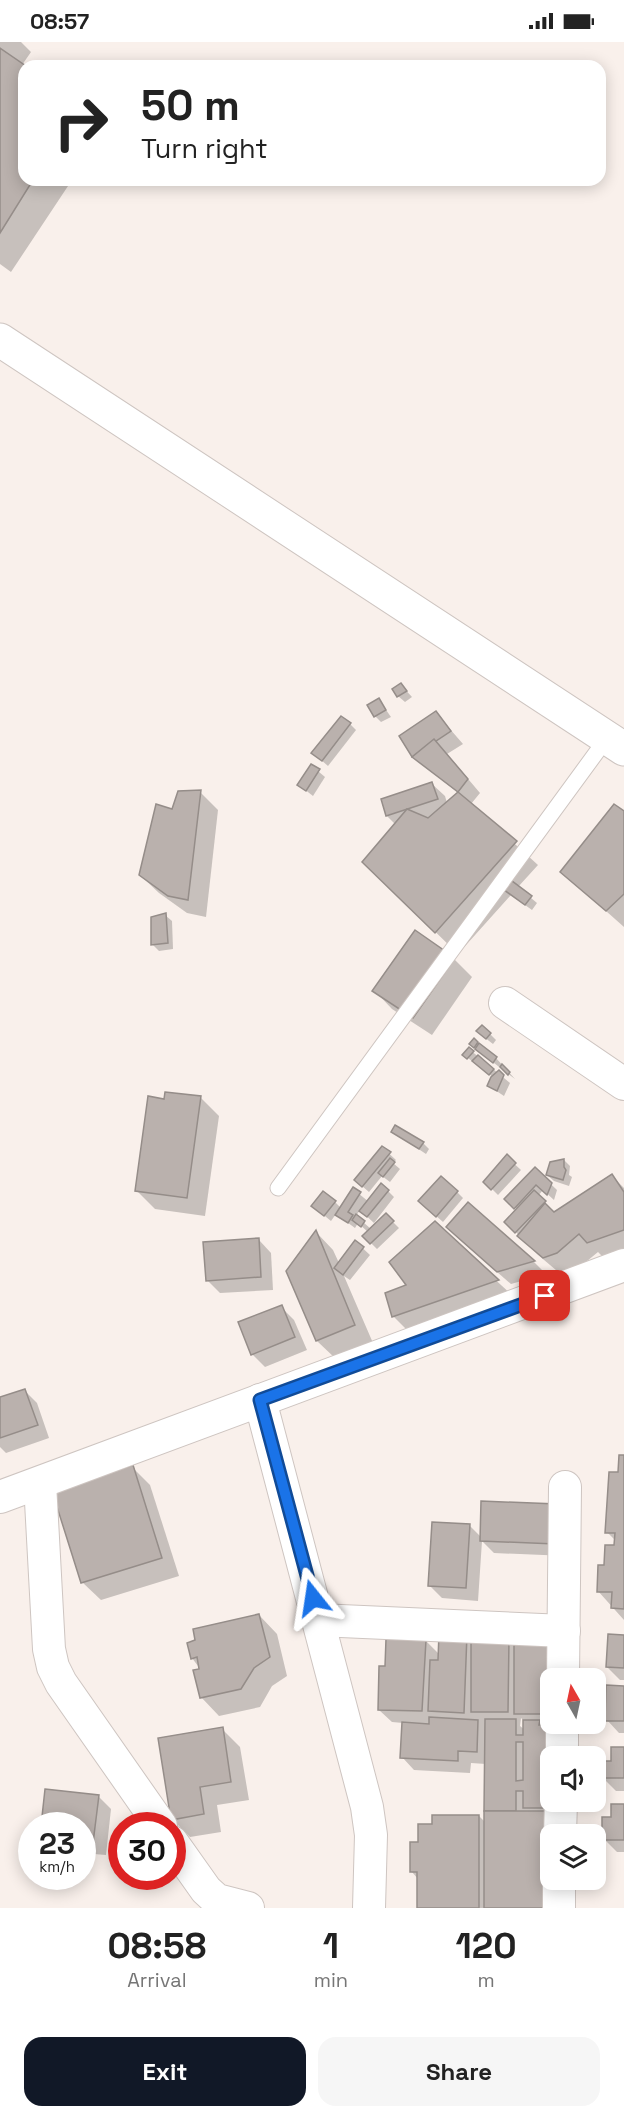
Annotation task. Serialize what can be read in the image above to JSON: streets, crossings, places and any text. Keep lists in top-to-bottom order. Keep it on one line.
{"north":"top","page":{"status":"08:57","turn":["50 m","Turn right"],"speed":"23 km/h","limit":"30","eta":["08:58","Arrival","1","min","120","m"],"buttons":["Exit","Share"]}}
